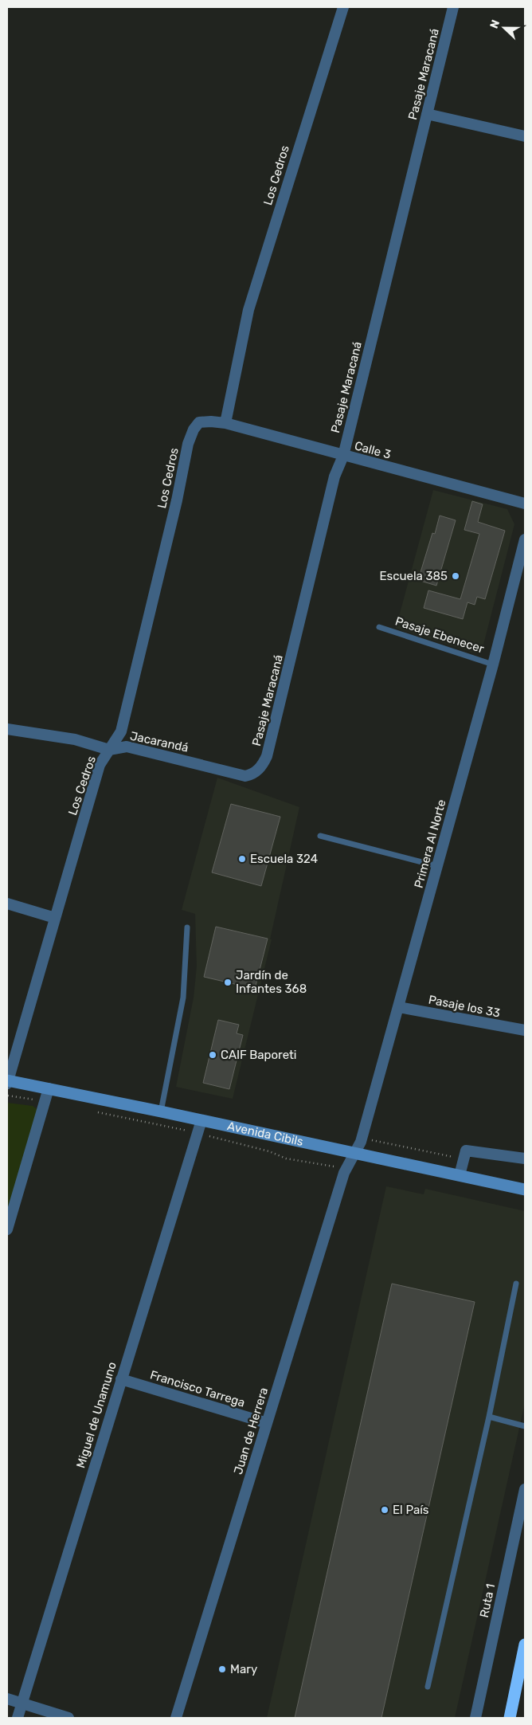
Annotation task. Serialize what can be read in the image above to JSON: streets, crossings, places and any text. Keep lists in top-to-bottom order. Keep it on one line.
{"streets":{"street":["Pasaje Maracaná","Los Cedros","Calle 3","Jacarandá","Primera Al Norte","Pasaje los 33","Avenida Cibils","Francisco Tarrega","Miguel de Unamuno","Juan de Herrera","Ruta 1"],"lane":["Pasaje Ebenecer"]},"crossings":[["Pasaje Maracaná","Calle 3"],["Pasaje Maracaná","Jacarandá"],["Los Cedros","Calle 3"],["Los Cedros","Jacarandá"],["Los Cedros","Avenida Cibils"],["Pasaje Ebenecer","Primera Al Norte"],["Primera Al Norte","Pasaje los 33"],["Primera Al Norte","Avenida Cibils"],["Primera Al Norte","Juan de Herrera"],["Avenida Cibils","Miguel de Unamuno"],["Avenida Cibils","Juan de Herrera"],["Francisco Tarrega","Miguel de Unamuno"],["Francisco Tarrega","Juan de Herrera"]],"places":["Escuela 385","Escuela 324","Jardín de Infantes 368","CAIF Baporeti","El País","Mary"],"north":"left"}
